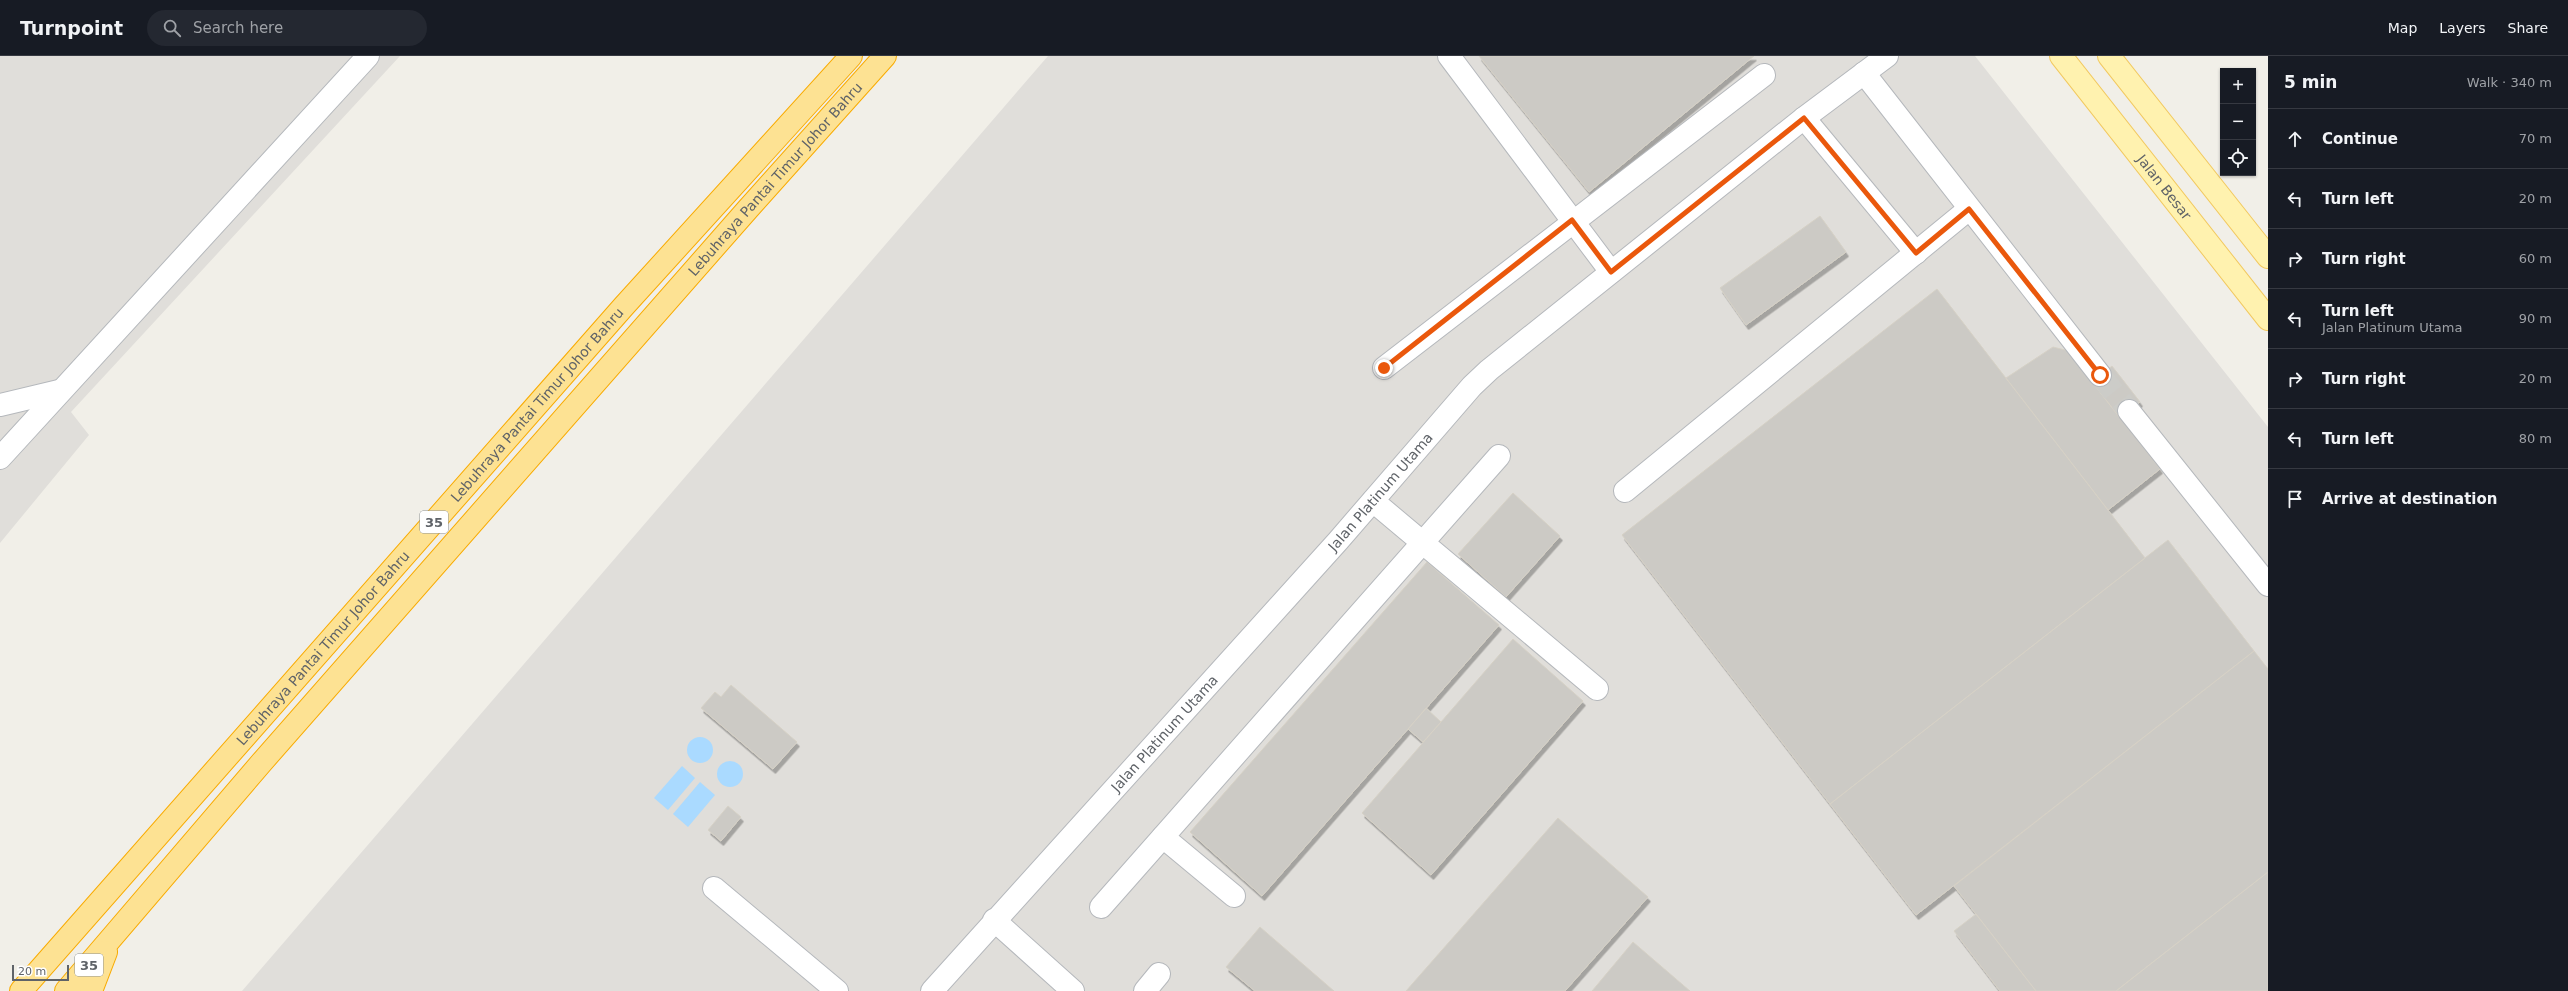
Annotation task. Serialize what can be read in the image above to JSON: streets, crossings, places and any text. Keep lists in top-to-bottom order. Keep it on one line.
{"streets":{"highway":["Lebuhraya Pantai Timur Johor Bahru","35"],"main road":["Jalan Besar"],"street":["Jalan Platinum Utama"]},"scale_bar":"20 m","page":{"header":"Turnpoint","search":"Search here","nav":["Map","Layers","Share"],"heading":["5 min","Walk · 340 m"],"map_buttons":["+","−"],"list":[["Continue","70 m"],["Turn left","20 m"],["Turn right","60 m"],["Turn left","Jalan Platinum Utama","90 m"],["Turn right","20 m"],["Turn left","80 m"],"Arrive at destination"],"scale":"20 m"}}
